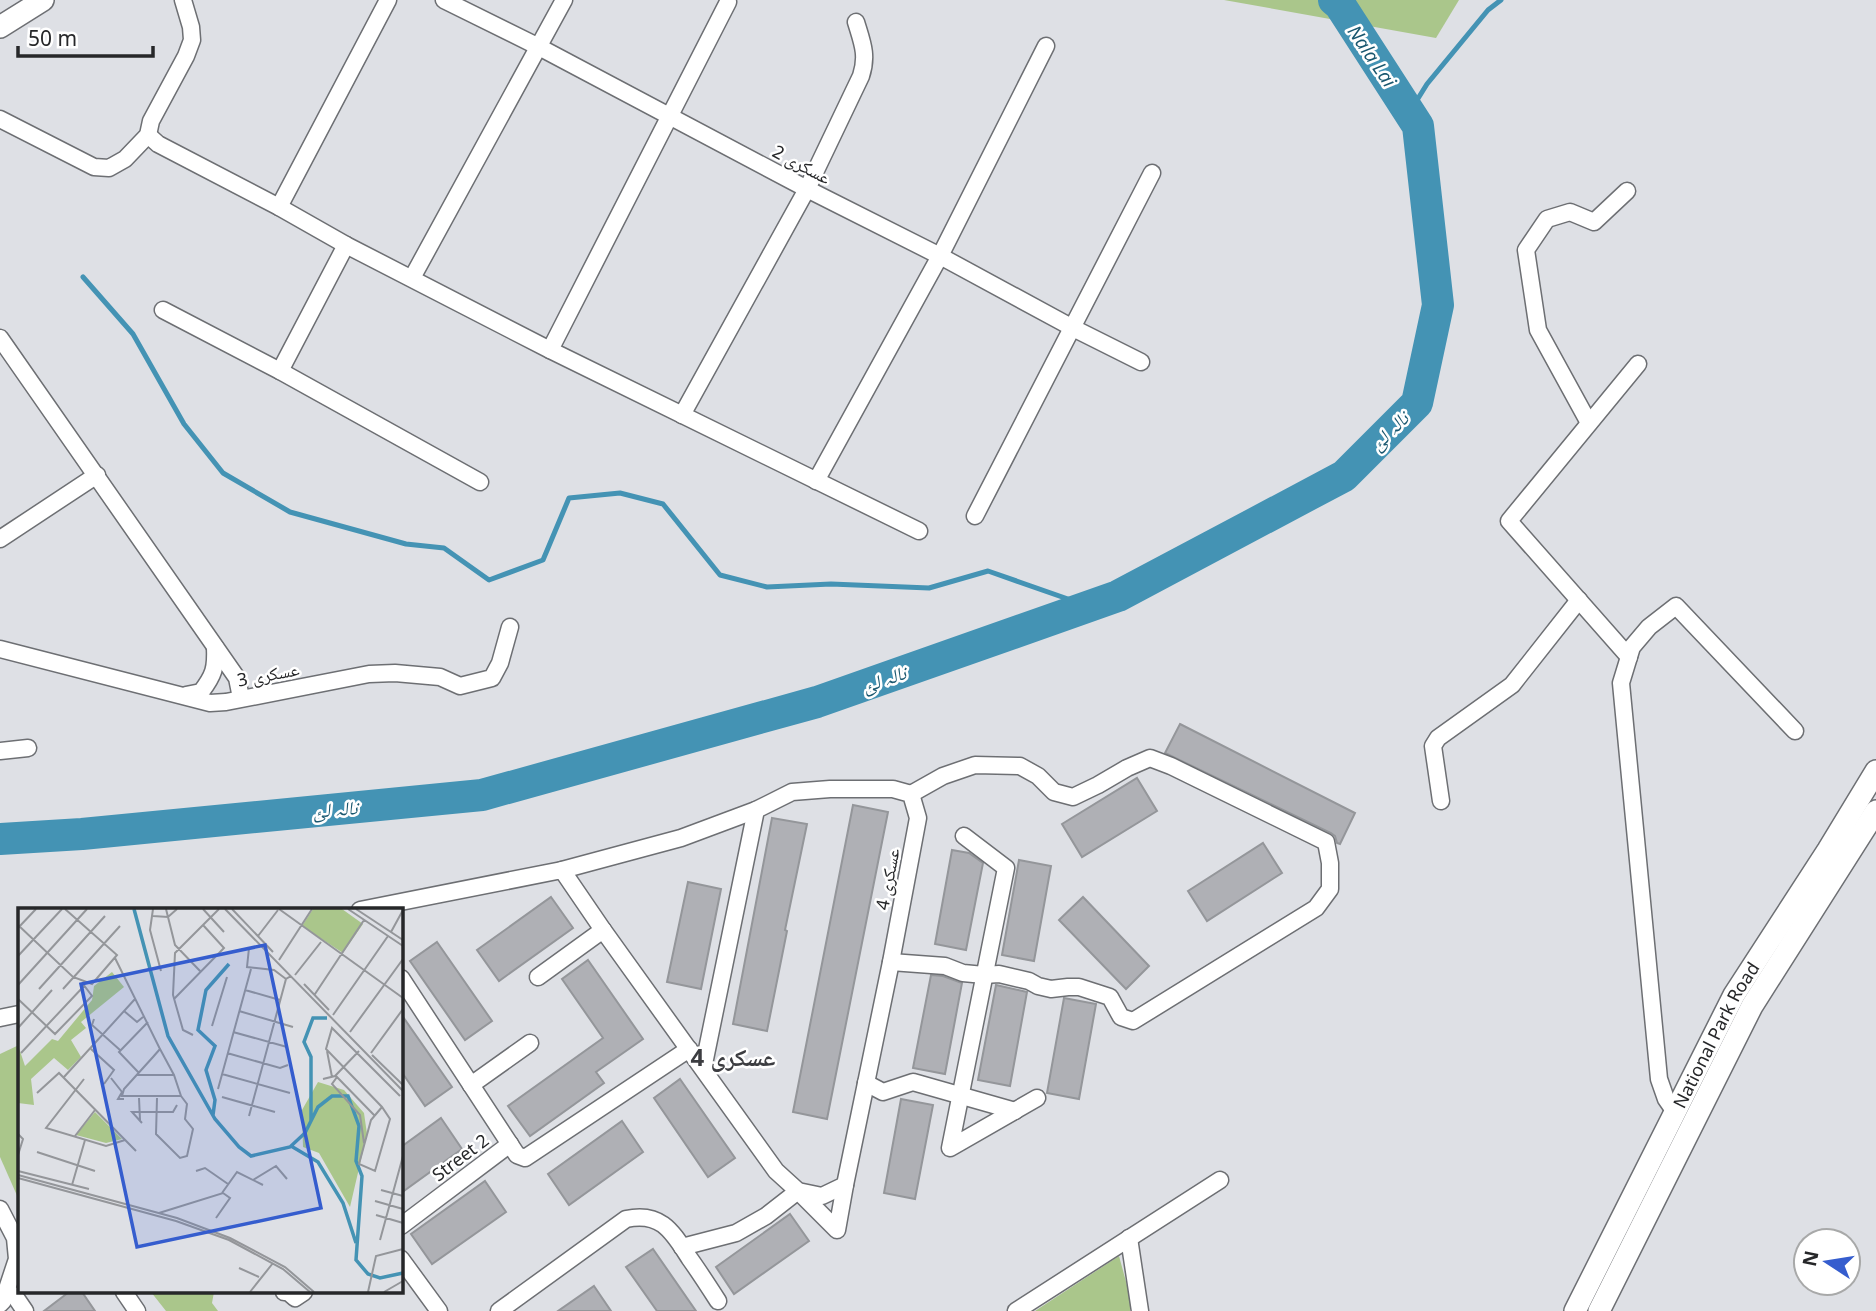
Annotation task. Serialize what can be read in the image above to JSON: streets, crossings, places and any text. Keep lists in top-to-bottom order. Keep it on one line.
{"streets":{"street":["عسکری 2","عسکری 3","عسکری 4","National Park Road","Street 2"]},"districts":["عسکری 4"],"water":["Nala Lai","نالہ لئ"],"scale_bar":"50 m","north":"left"}
